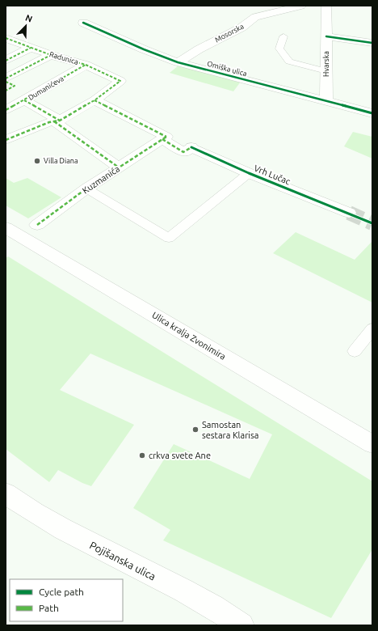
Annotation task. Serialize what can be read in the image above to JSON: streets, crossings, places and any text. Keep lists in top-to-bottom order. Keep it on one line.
{"streets":{"street":["Mosorska","Radunica","Hvarska","Omiška ulica","Dumanićeva","Vrh Lučac","Kuzmanića","Ulica kralja Zvonimira","Pojišanska ulica"]},"crossings":[["Mosorska","Omiška ulica"],["Radunica","Dumanićeva"],["Radunica","Vrh Lučac"],["Hvarska","Omiška ulica"],["Vrh Lučac","Kuzmanića"]],"places":["Villa Diana","Samostan sestara Klarisa","crkva svete Ane"],"legend":["Cycle path","Path"],"north":"top right"}
